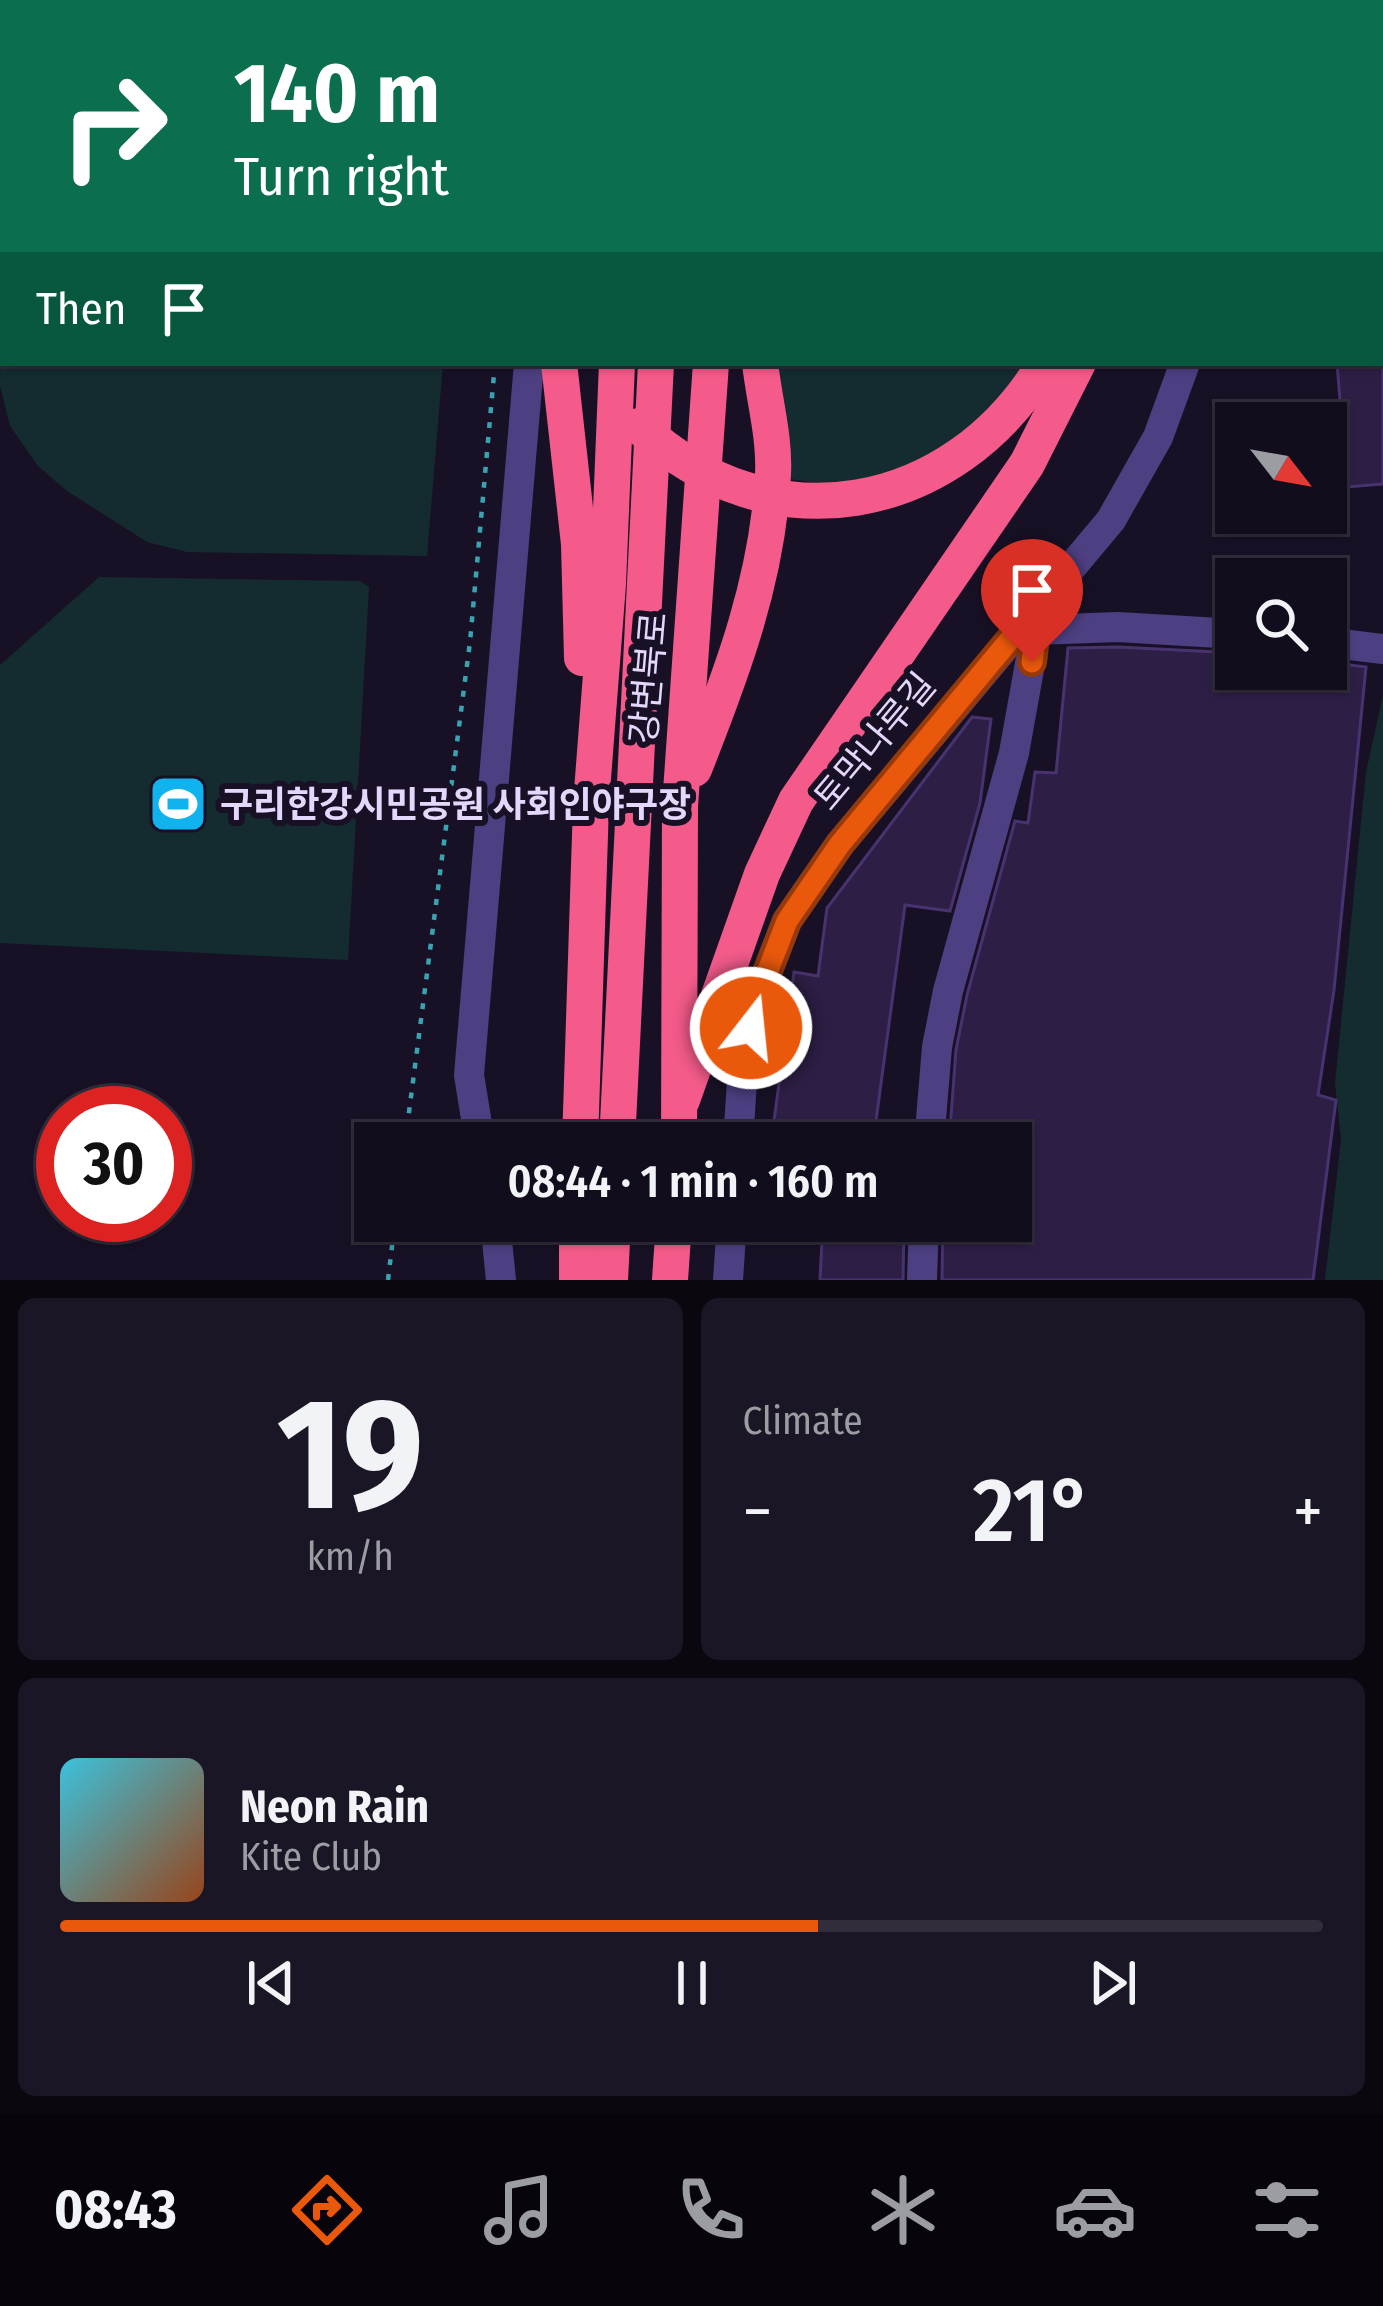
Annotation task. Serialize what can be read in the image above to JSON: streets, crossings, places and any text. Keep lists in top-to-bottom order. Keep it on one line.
{"streets":{"highway":["강변북로"],"street":["토막나루길"]},"places":{"sports":["구리한강시민공원 사회인야구장"]},"north":"bottom right","page":{"turn":["140 m","Turn right"],"then":"Then","limit":"30","trip":"08:44 · 1 min · 160 m","tile":[["19","km/h"],"Climate"],"heat":["−","21°","+"],"song":["Neon Rain","Kite Club"],"tabs":"08:43"}}
